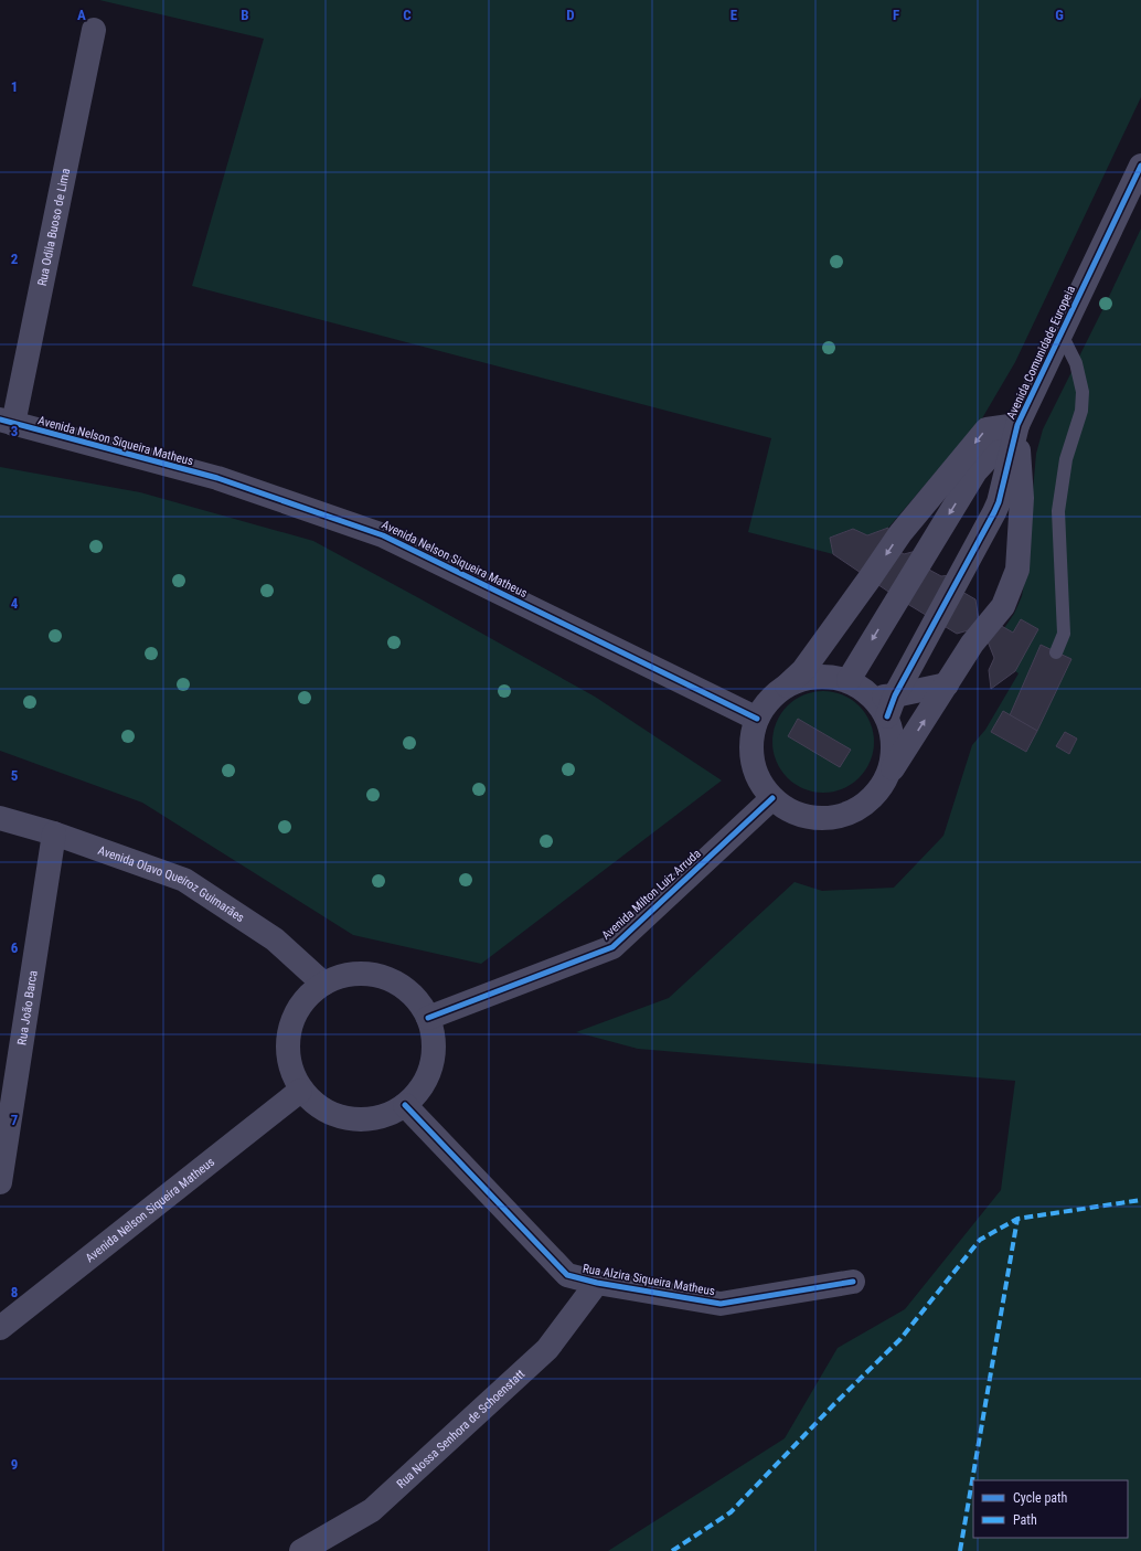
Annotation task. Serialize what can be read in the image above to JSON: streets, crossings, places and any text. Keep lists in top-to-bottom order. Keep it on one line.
{"streets":{"street":["Rua Odila Buoso de Lima","Avenida Comunidade Europeia","Avenida Nelson Siqueira Matheus","Avenida Olavo Queiroz Guimarães","Avenida Milton Luiz Arruda","Rua João Barca","Rua Alzira Siqueira Matheus","Rua Nossa Senhora de Schoenstatt"]},"crossings":[["Rua Odila Buoso de Lima","Avenida Nelson Siqueira Matheus"],["Avenida Comunidade Europeia","Avenida Nelson Siqueira Matheus"],["Avenida Comunidade Europeia","Avenida Milton Luiz Arruda"],["Avenida Nelson Siqueira Matheus","Avenida Olavo Queiroz Guimarães"],["Avenida Nelson Siqueira Matheus","Avenida Milton Luiz Arruda"],["Avenida Nelson Siqueira Matheus","Rua Alzira Siqueira Matheus"],["Avenida Olavo Queiroz Guimarães","Avenida Milton Luiz Arruda"],["Avenida Olavo Queiroz Guimarães","Rua João Barca"],["Avenida Olavo Queiroz Guimarães","Rua Alzira Siqueira Matheus"],["Avenida Milton Luiz Arruda","Rua Alzira Siqueira Matheus"],["Rua Alzira Siqueira Matheus","Rua Nossa Senhora de Schoenstatt"]],"legend":["Cycle path","Path"],"grid":{"columns":["A","B","C","D","E","F","G"],"rows":["1","2","3","4","5","6","7","8","9"]}}
